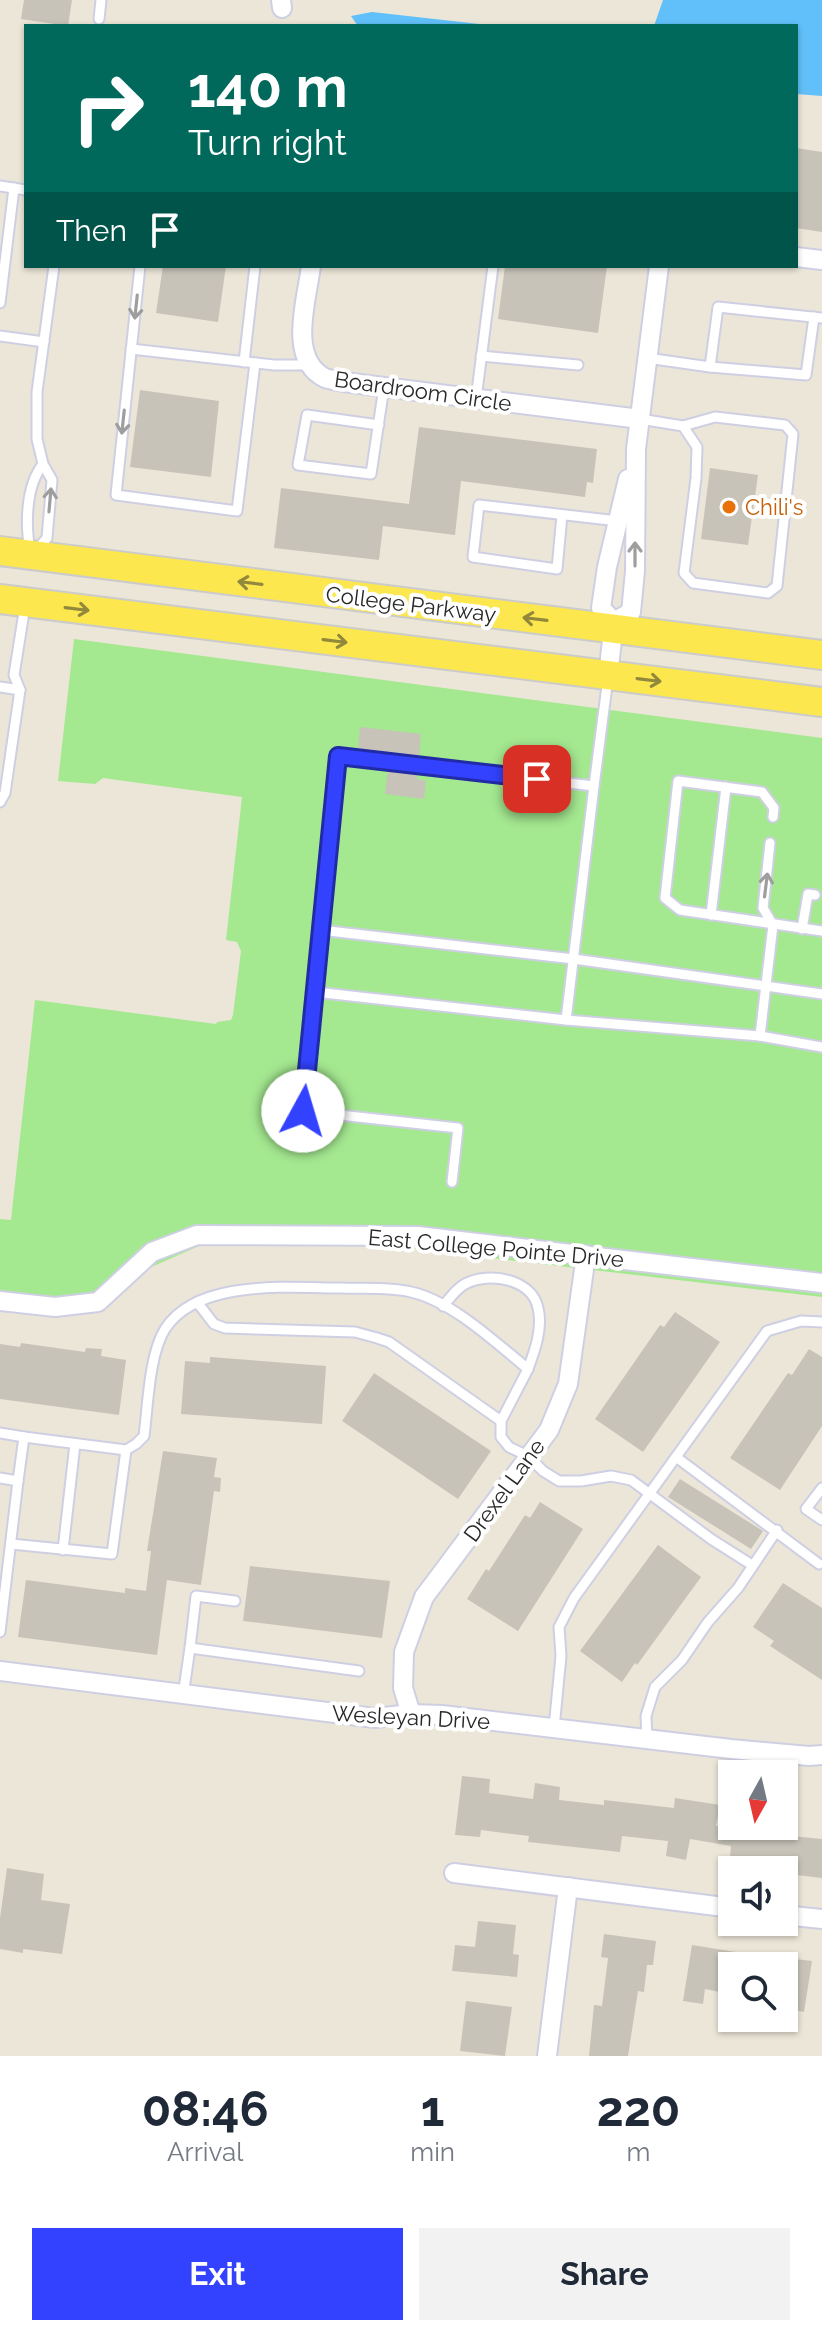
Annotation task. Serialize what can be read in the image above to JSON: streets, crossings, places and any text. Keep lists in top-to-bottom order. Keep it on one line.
{"streets":{"main road":["College Parkway"],"street":["Boardroom Circle","East College Pointe Drive","Drexel Lane","Wesleyan Drive"]},"crossings":[["East College Pointe Drive","Drexel Lane"],["Drexel Lane","Wesleyan Drive"]],"places":["Chili's"],"north":"bottom","page":{"turn":["140 m","Turn right"],"then":"Then","eta":["08:46","Arrival","1","min","220","m"],"buttons":["Exit","Share"]}}
